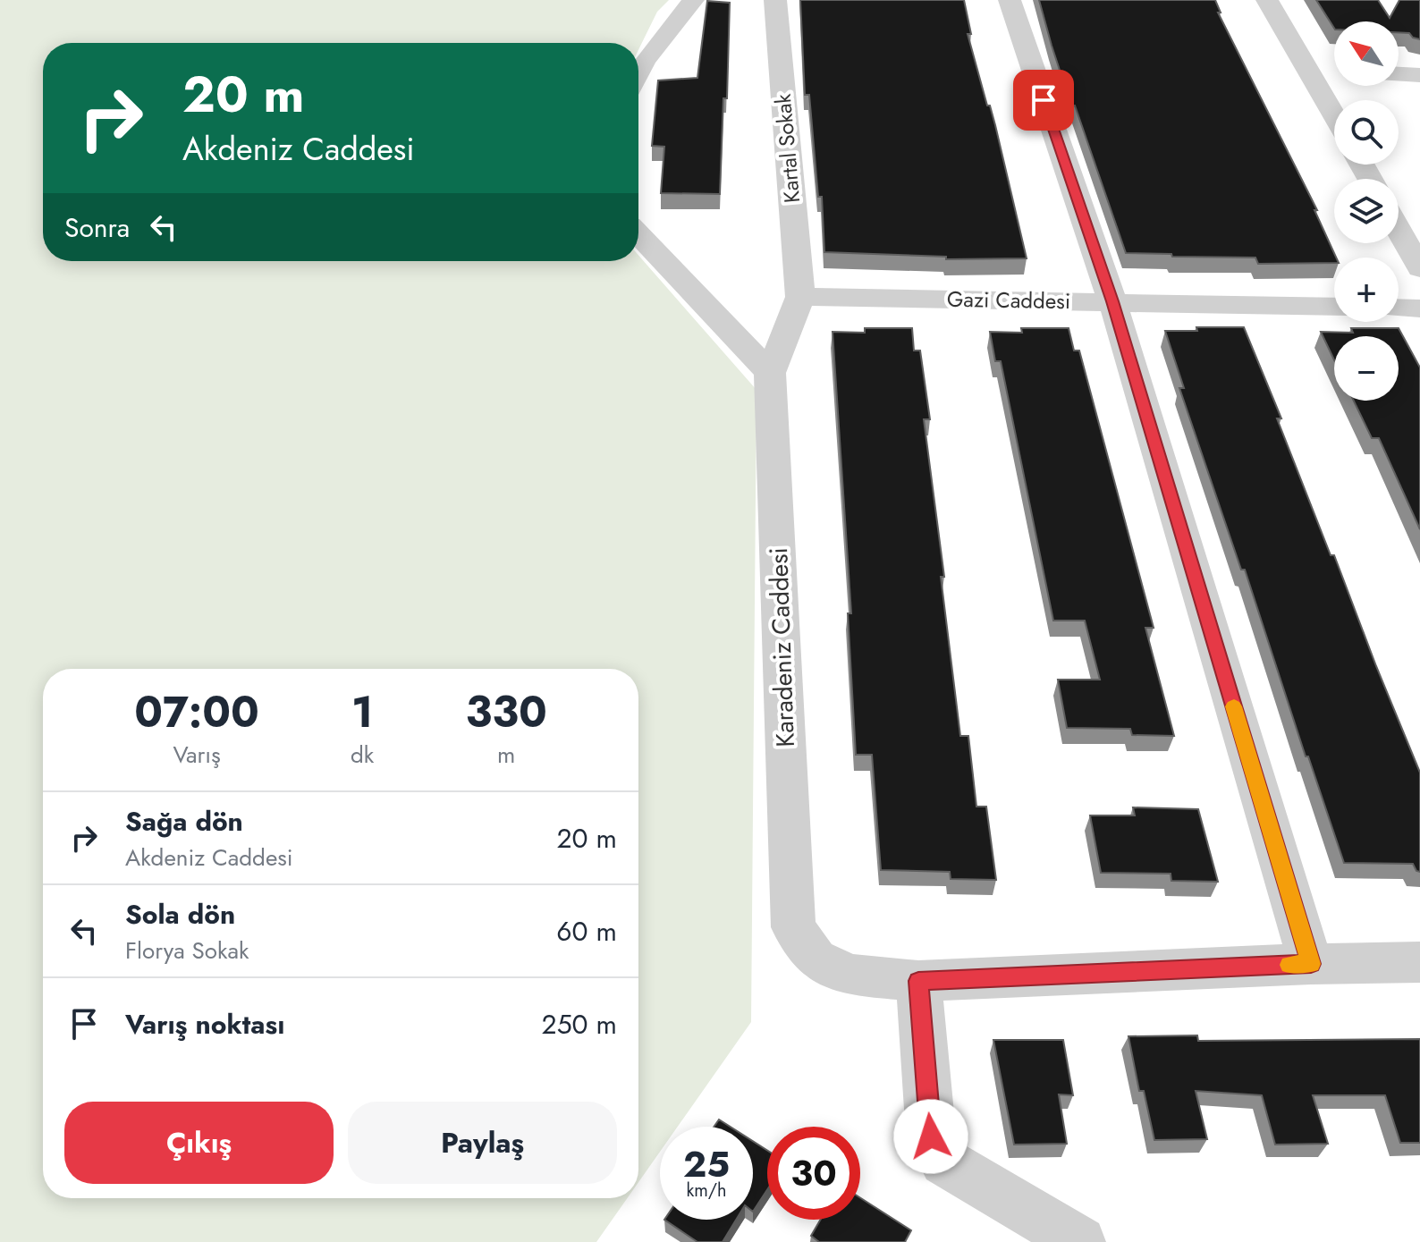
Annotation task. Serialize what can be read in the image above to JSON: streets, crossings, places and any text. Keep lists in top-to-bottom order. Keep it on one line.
{"streets":{"street":["Kartal Sokak","Gazi Caddesi","Karadeniz Caddesi"]},"crossings":[["Kartal Sokak","Gazi Caddesi"],["Kartal Sokak","Karadeniz Caddesi"],["Gazi Caddesi","Karadeniz Caddesi"]],"north":"top left","page":{"map_buttons":["+","−"],"turn":["20 m","Akdeniz Caddesi"],"then":"Sonra","eta":["07:00","Varış","1","dk","330","m"],"list":[{"name":"Sağa dön","note":"Akdeniz Caddesi","value":"20 m"},{"name":"Sola dön","note":"Florya Sokak","value":"60 m"},{"name":"Varış noktası","value":"250 m"}],"buttons":["Çıkış","Paylaş"],"speed":"25 km/h","limit":"30"}}
